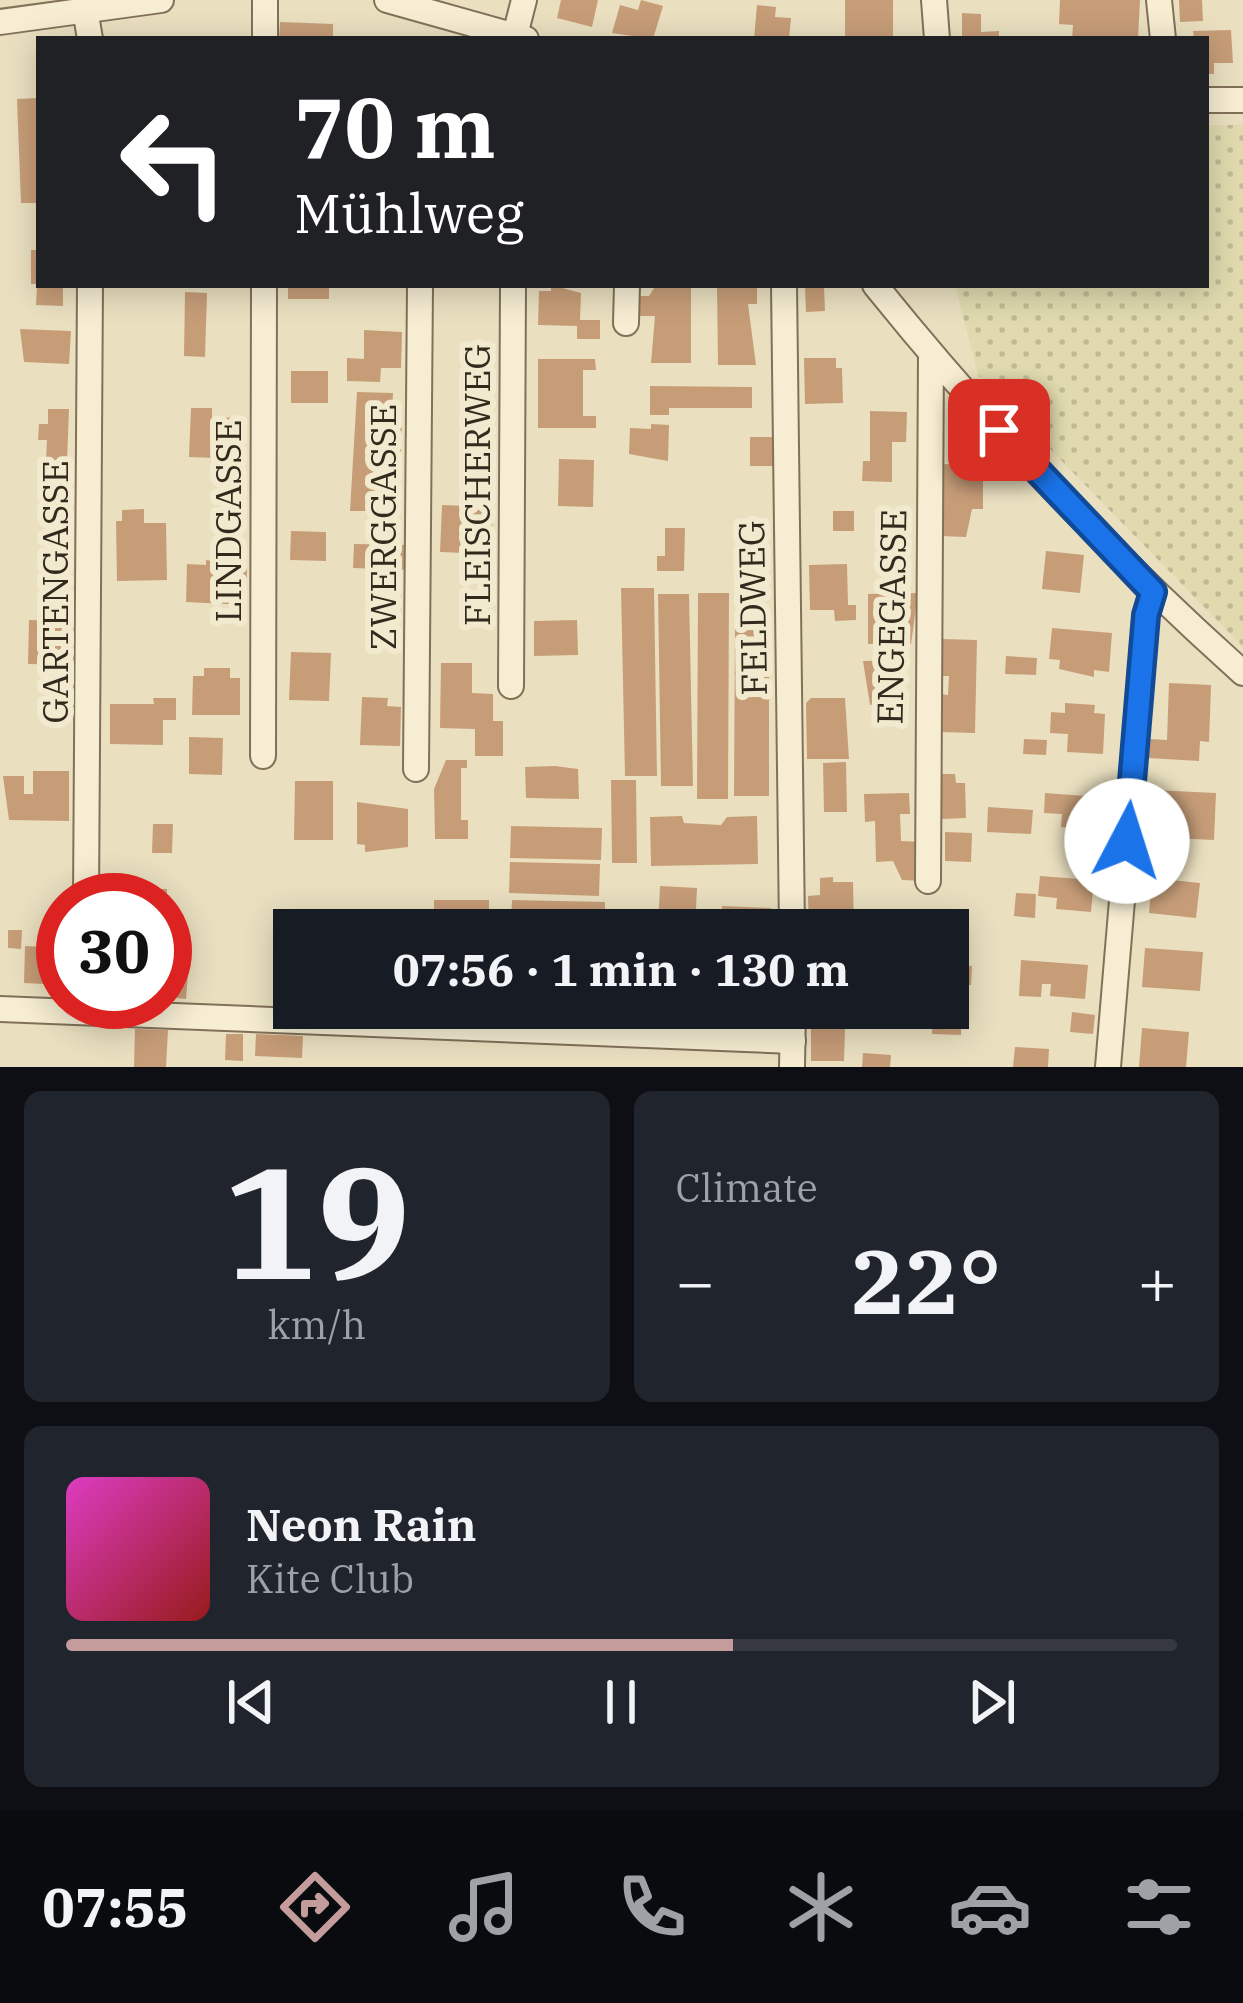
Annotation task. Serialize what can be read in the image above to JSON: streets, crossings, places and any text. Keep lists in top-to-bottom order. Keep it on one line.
{"streets":{"street":["FLEISCHERWEG","LINDGASSE","ZWERGGASSE","GARTENGASSE","FELDWEG","ENGEGASSE"]},"page":{"turn":["70 m","Mühlweg"],"limit":"30","trip":"07:56 · 1 min · 130 m","tile":[["19","km/h"],"Climate"],"heat":["−","22°","+"],"song":["Neon Rain","Kite Club"],"tabs":"07:55"}}
